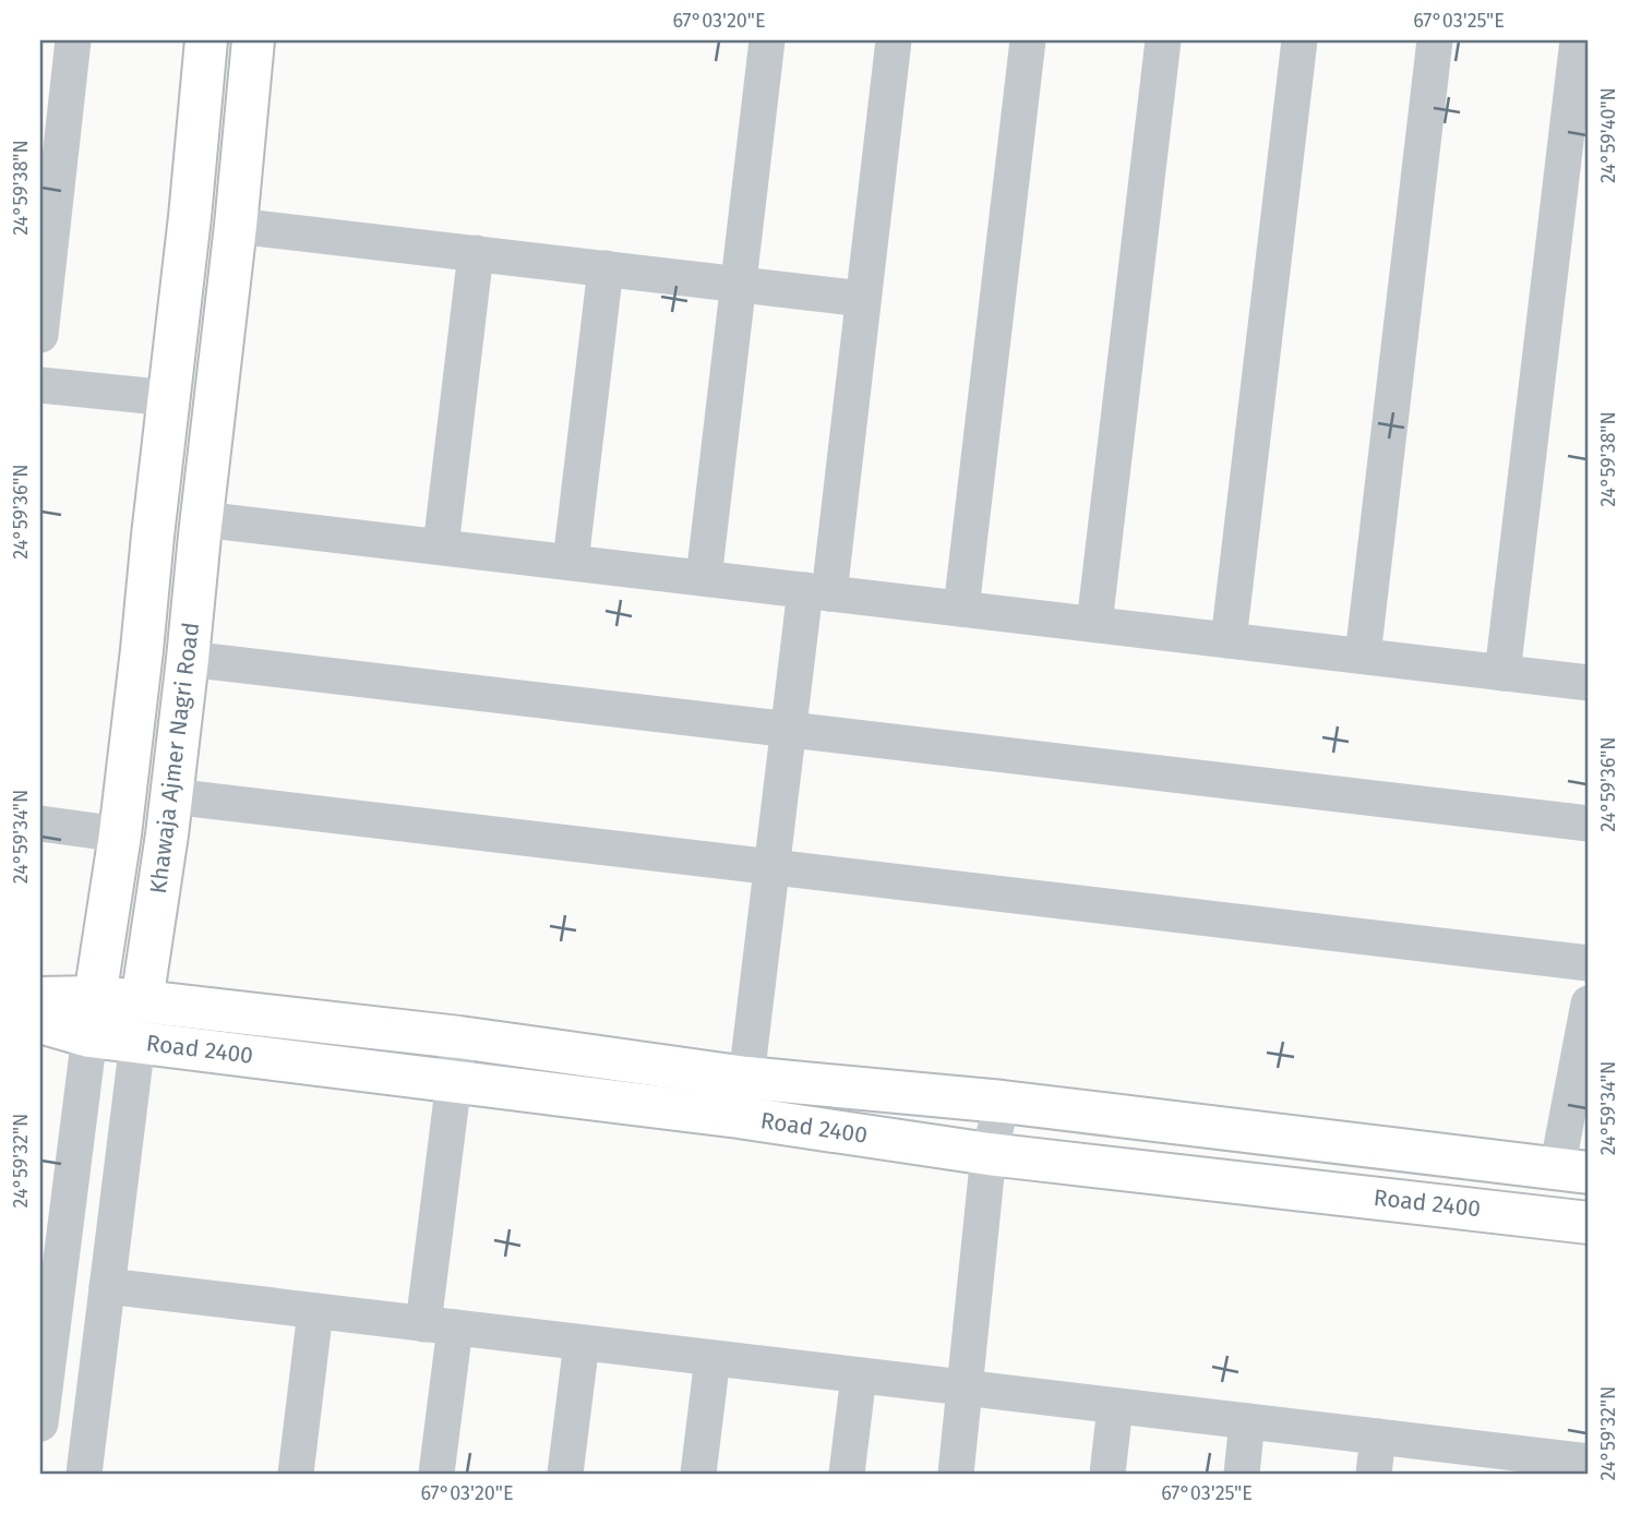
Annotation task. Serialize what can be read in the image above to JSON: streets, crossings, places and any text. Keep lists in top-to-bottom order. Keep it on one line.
{"streets":{"main road":["Khawaja Ajmer Nagri Road","Road 2400"]},"crossings":[["Khawaja Ajmer Nagri Road","Road 2400"]],"coordinates":["67°03'20\"E","67°03'25\"E","24°59'40\"N","24°59'38\"N","24°59'36\"N","24°59'34\"N","24°59'32\"N"]}
